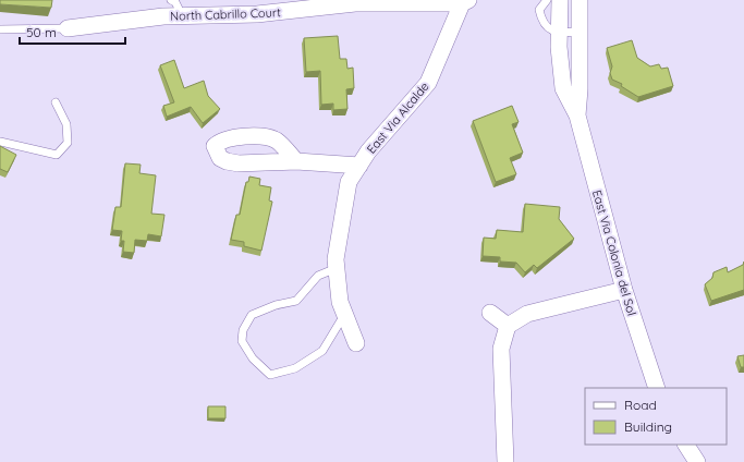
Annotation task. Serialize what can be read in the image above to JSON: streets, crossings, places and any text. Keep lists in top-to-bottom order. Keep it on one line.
{"streets":{"street":["North Cabrillo Court","East Via Alcalde","East Via Colonia del Sol"]},"crossings":[["North Cabrillo Court","East Via Alcalde"]],"legend":["Road","Building"],"scale_bar":"50 m"}
